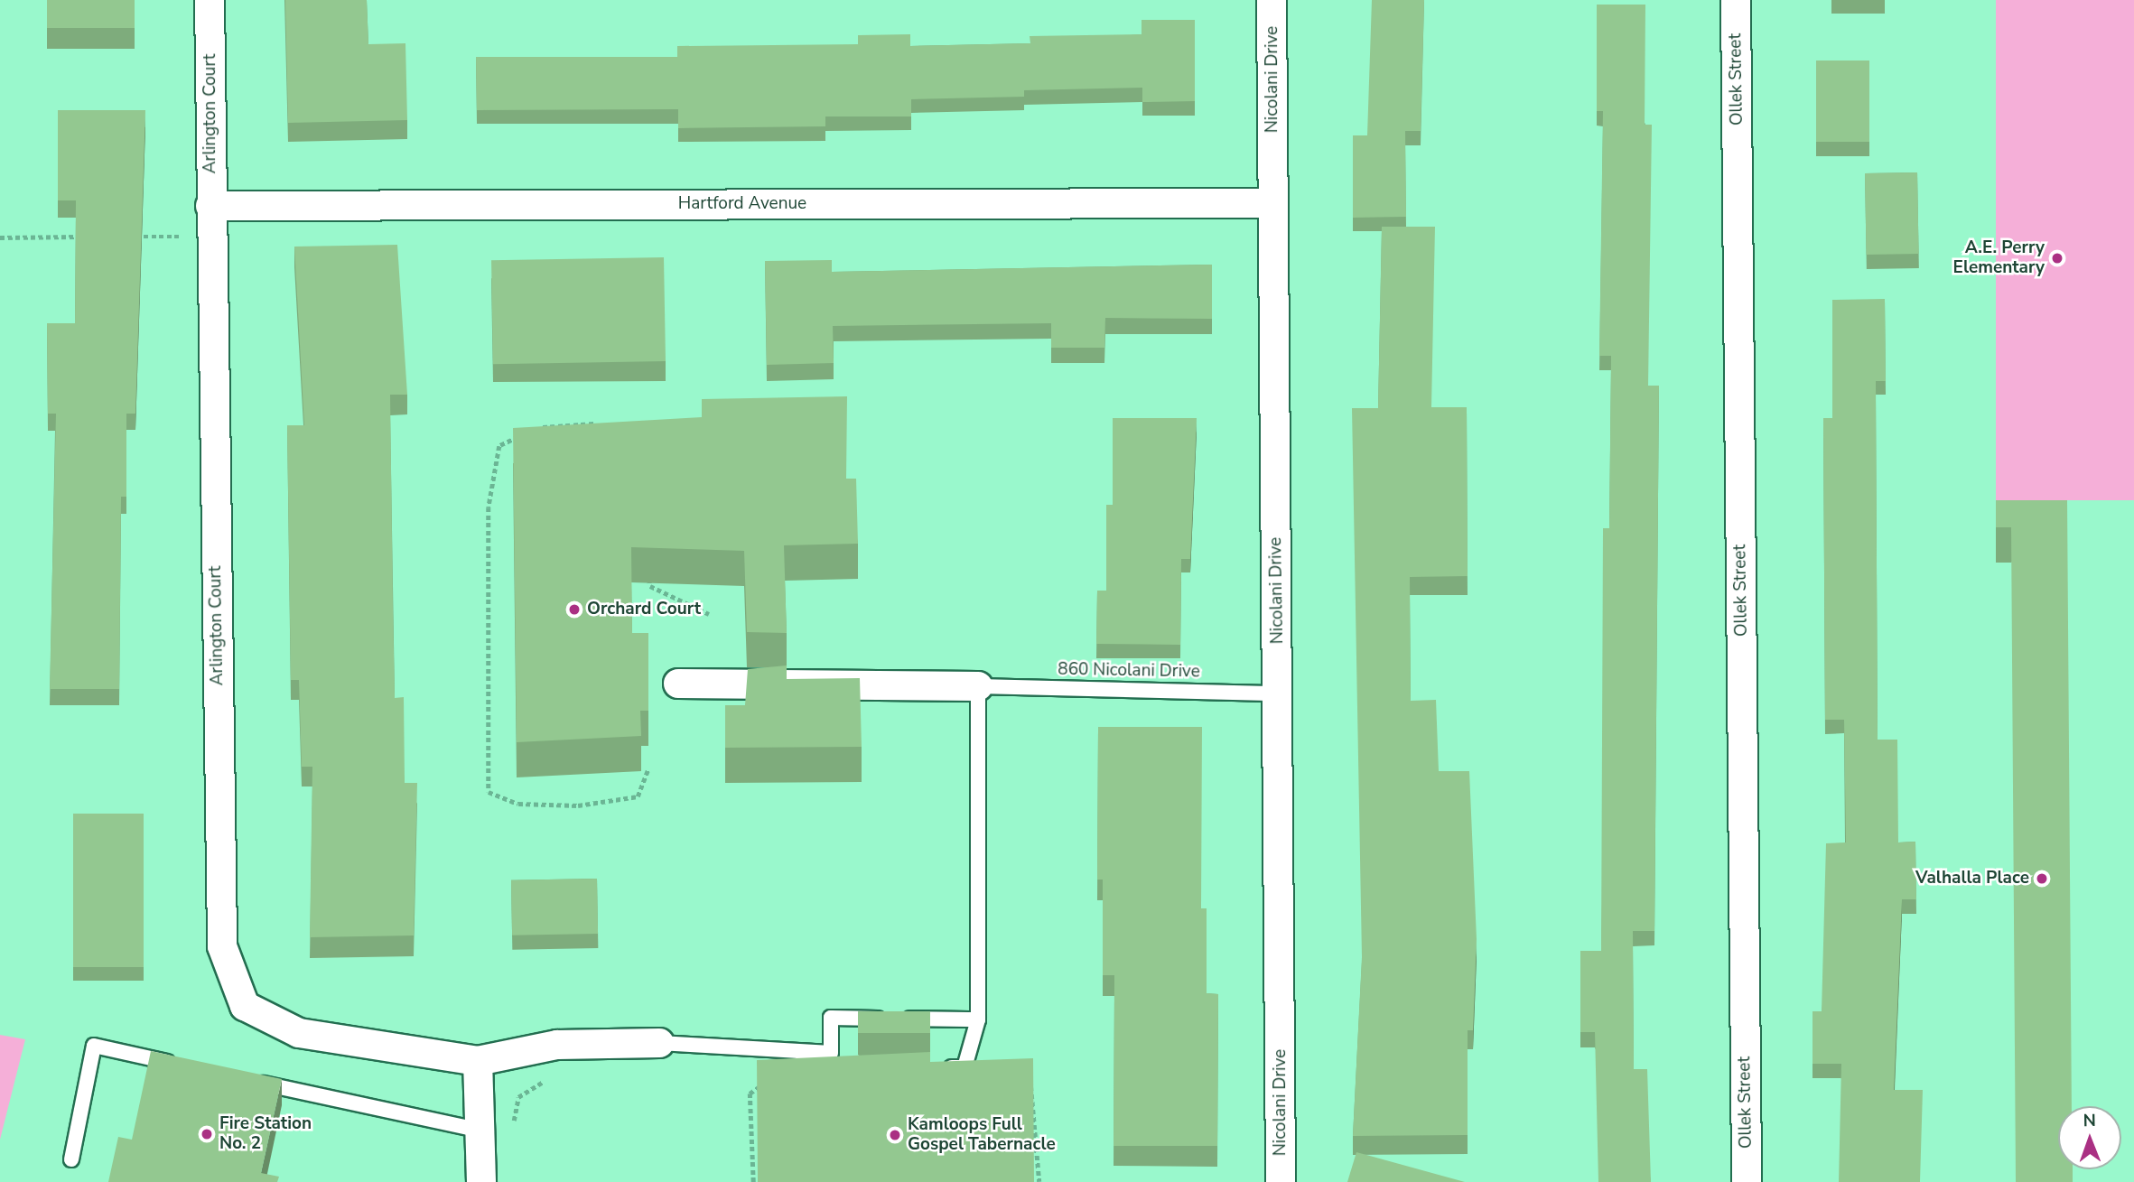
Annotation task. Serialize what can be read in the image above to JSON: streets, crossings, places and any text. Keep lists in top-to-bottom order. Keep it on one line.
{"streets":{"street":["Nicolani Drive","Ollek Street","Arlington Court","Hartford Avenue"],"lane":["860 Nicolani Drive"]},"crossings":[["Nicolani Drive","Hartford Avenue"],["Nicolani Drive","860 Nicolani Drive"],["Arlington Court","Hartford Avenue"]],"places":["A.E. Perry Elementary","Orchard Court","Valhalla Place","Fire Station No. 2","Kamloops Full Gospel Tabernacle"],"north":"top"}
